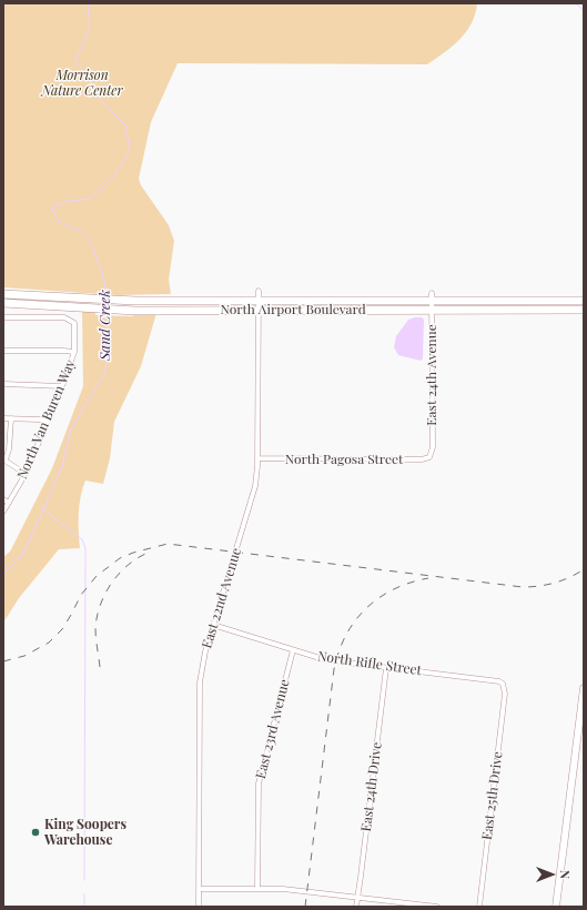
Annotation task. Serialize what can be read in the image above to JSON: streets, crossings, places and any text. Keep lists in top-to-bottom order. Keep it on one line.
{"streets":{"main road":["North Airport Boulevard"],"street":["East 24th Avenue","North Van Buren Way","North Pagosa Street","East 22nd Avenue","North Rifle Street","East 23rd Avenue","East 24th Drive","East 25th Drive"]},"crossings":[["North Airport Boulevard","East 24th Avenue"],["North Airport Boulevard","East 22nd Avenue"],["East 24th Avenue","North Pagosa Street"],["North Pagosa Street","East 22nd Avenue"],["East 22nd Avenue","North Rifle Street"],["North Rifle Street","East 23rd Avenue"],["North Rifle Street","East 24th Drive"],["North Rifle Street","East 25th Drive"]],"water":["Sand Creek"],"parks":["Morrison Nature Center"],"places":["King Soopers Warehouse"],"north":"right"}
